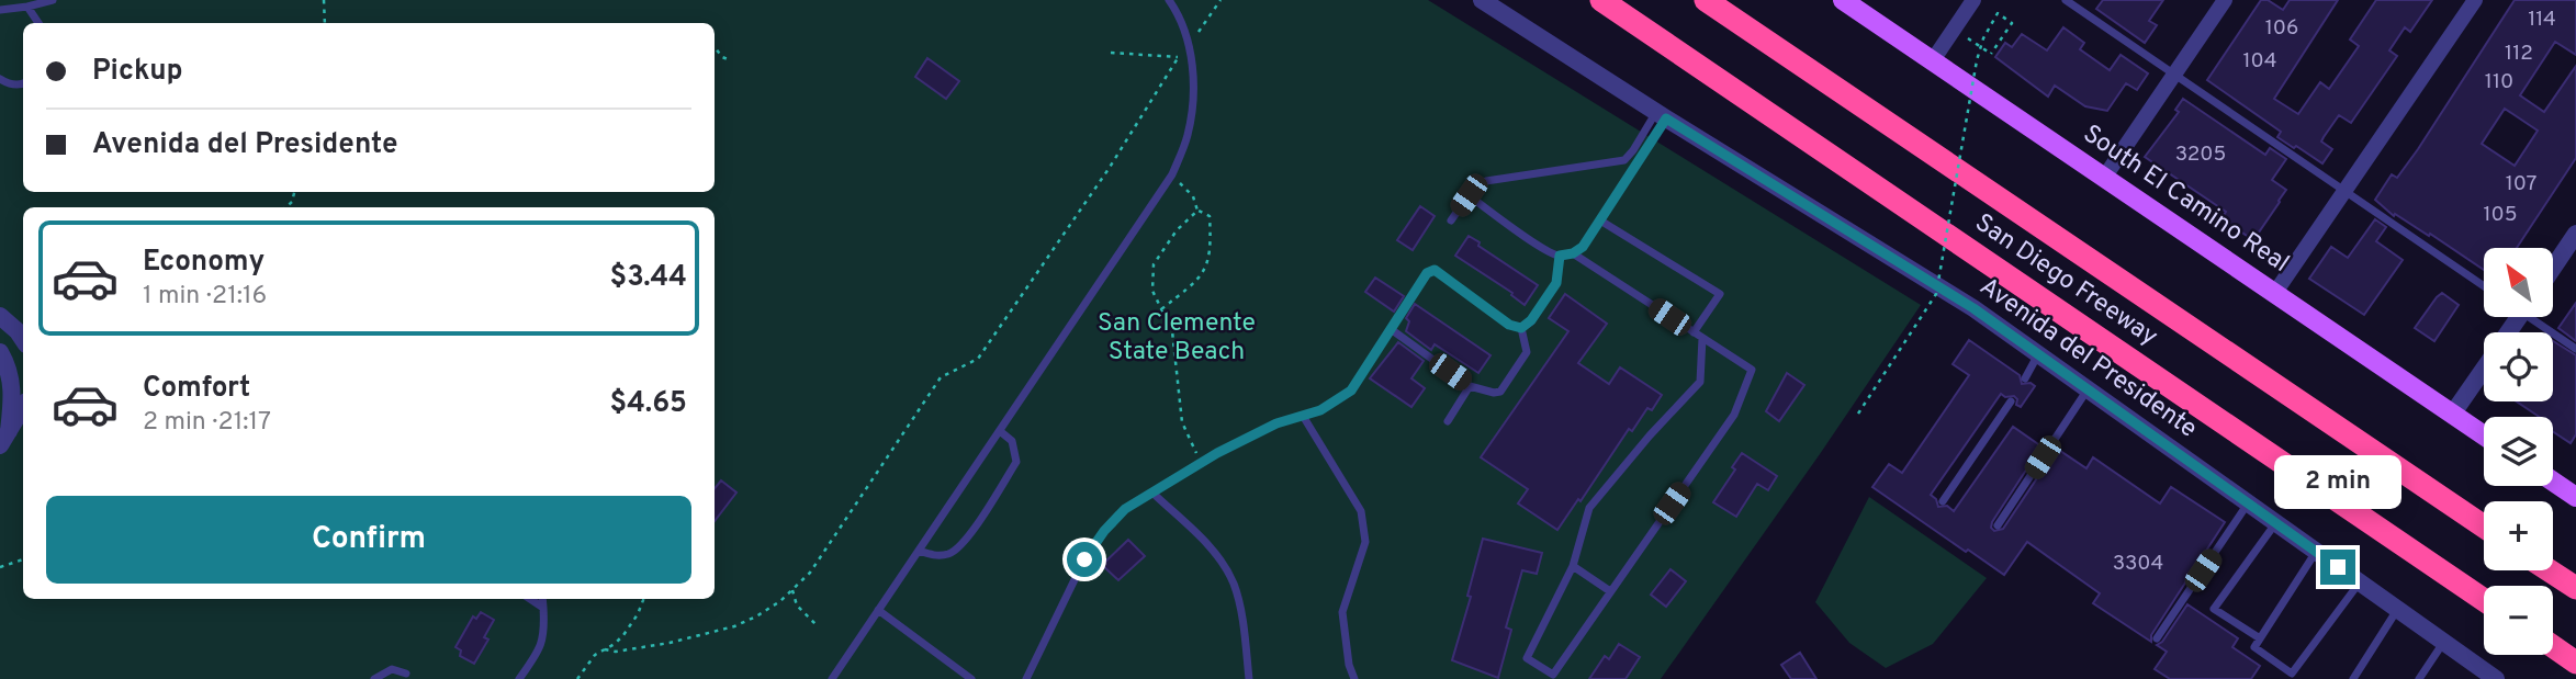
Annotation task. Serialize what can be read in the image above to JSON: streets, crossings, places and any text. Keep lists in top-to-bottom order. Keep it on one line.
{"streets":{"highway":["San Diego Freeway"],"main road":["South El Camino Real"],"street":["Avenida del Presidente"]},"parks":["San Clemente State Beach"],"house_numbers":["114","106","112","104","110","3205","107","105","3304"],"north":"top left","page":{"banner":["Pickup","Avenida del Presidente"],"list":[{"name":"Economy","note":"1 min · 21:16","value":"$3.44"},{"name":"Comfort","note":"2 min · 21:17","value":"$4.65"}],"map_buttons":["+","−"],"bubble":"2 min","buttons":"Confirm"}}
